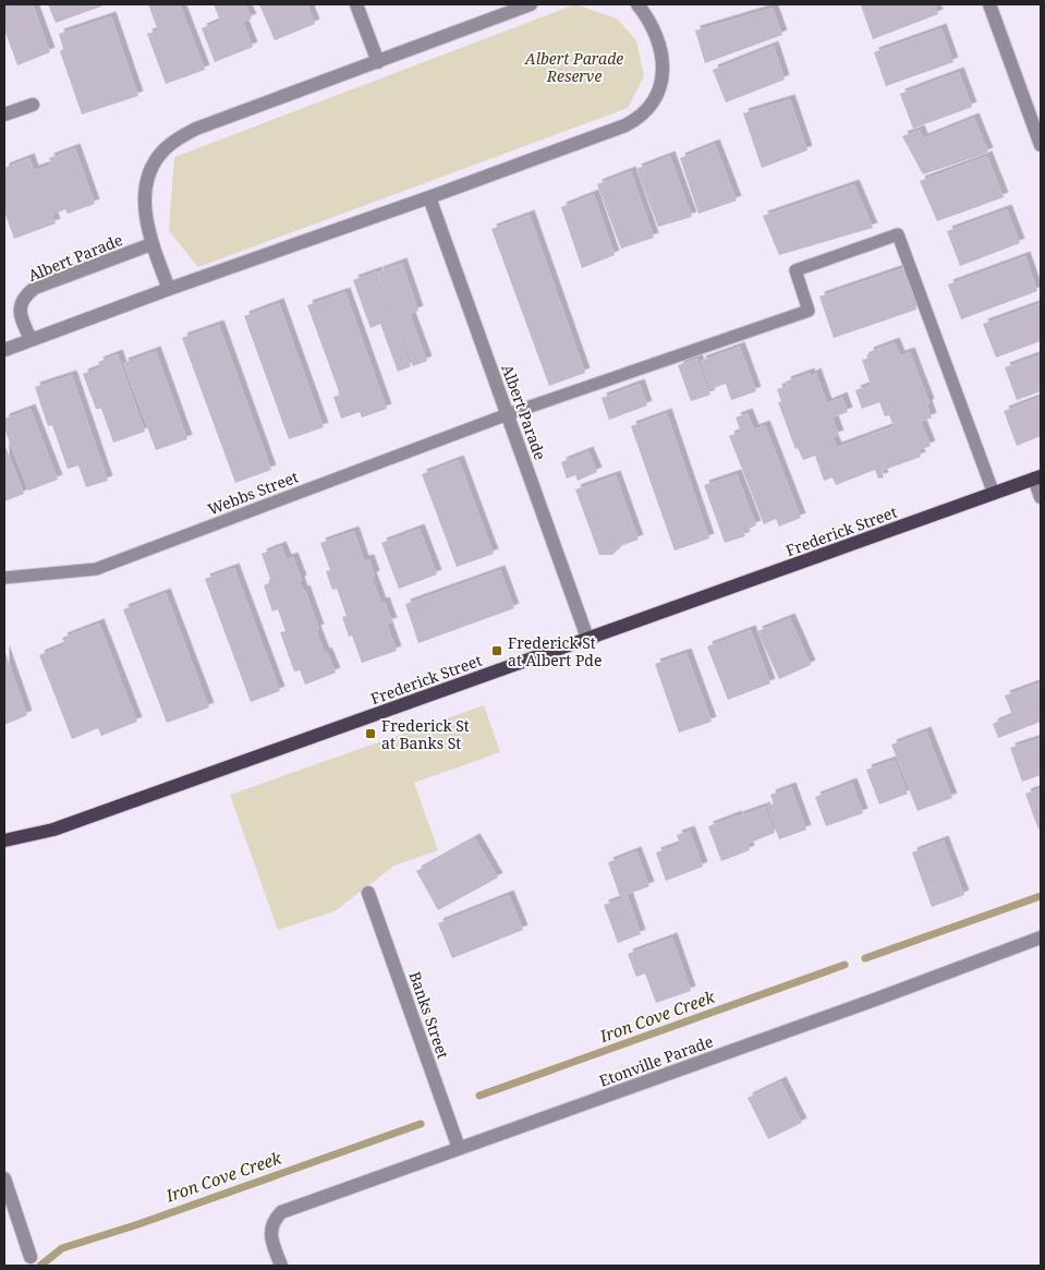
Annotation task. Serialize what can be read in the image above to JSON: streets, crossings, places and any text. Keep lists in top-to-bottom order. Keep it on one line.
{"streets":{"main road":["Frederick Street"],"street":["Albert Parade","Banks Street","Etonville Parade"],"lane":["Webbs Street"]},"crossings":[["Albert Parade","Webbs Street"],["Albert Parade","Frederick Street"],["Webbs Street","Frederick Street"],["Banks Street","Etonville Parade"]],"water":["Iron Cove Creek"],"parks":["Albert Parade Reserve"],"places":{"transit":["Frederick St at Albert Pde","Frederick St at Banks St"]}}
